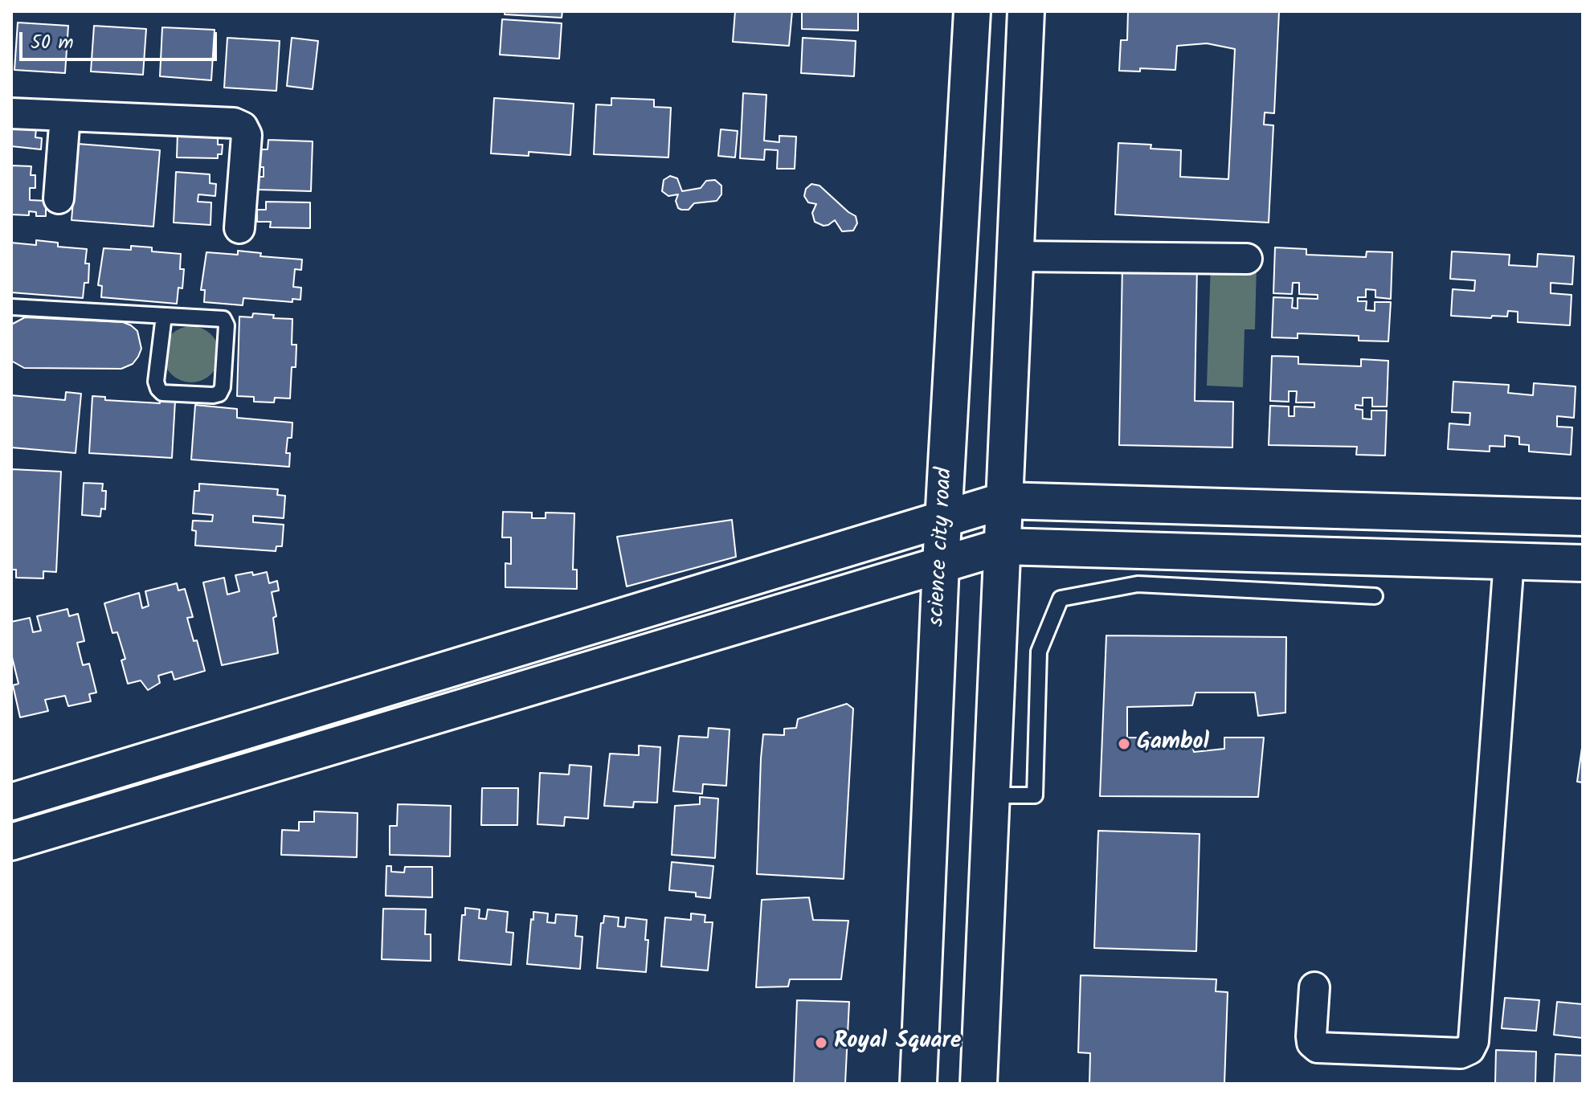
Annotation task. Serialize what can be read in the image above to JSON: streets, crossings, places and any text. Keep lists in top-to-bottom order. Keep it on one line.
{"streets":{"street":["science city road"]},"places":["Gambol","Royal Square"],"scale_bar":"50 m"}
